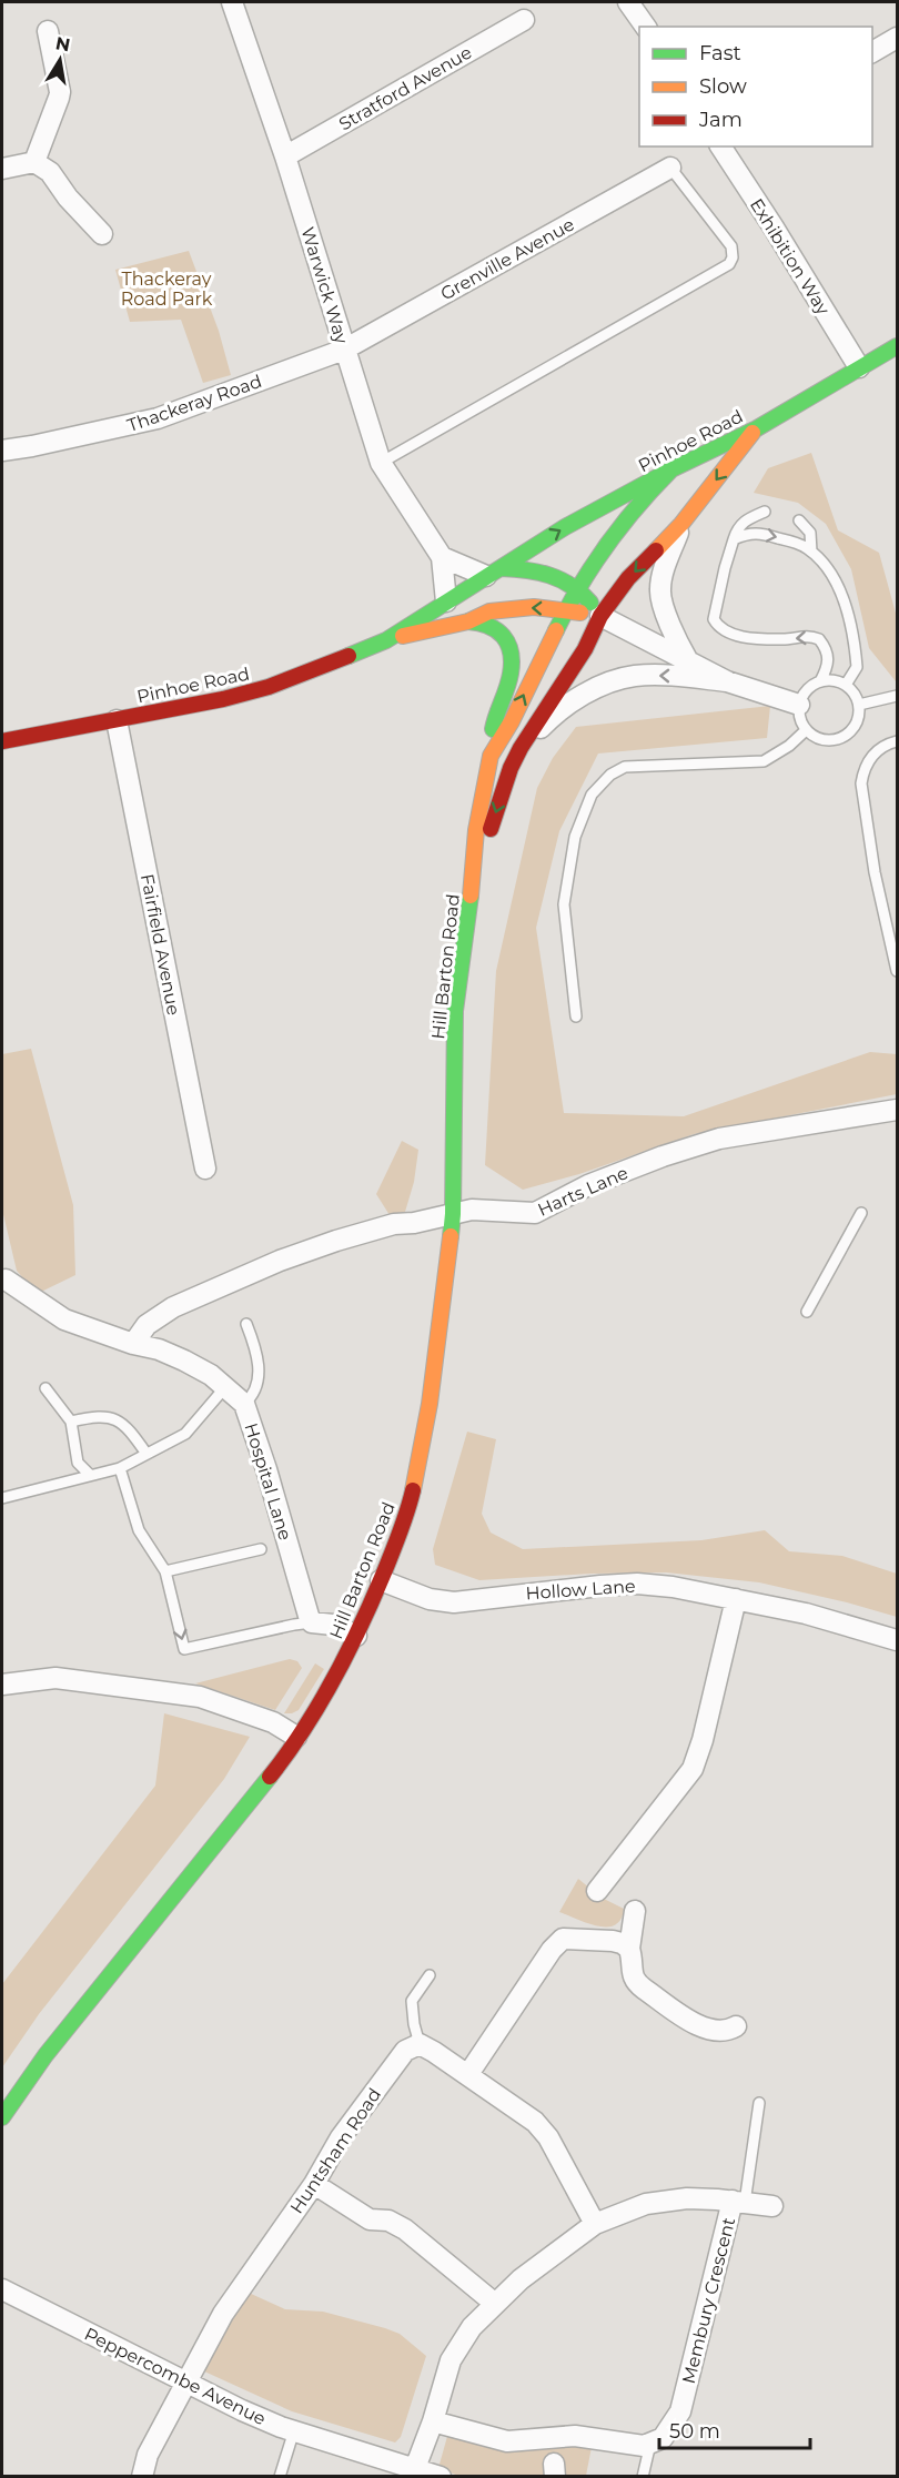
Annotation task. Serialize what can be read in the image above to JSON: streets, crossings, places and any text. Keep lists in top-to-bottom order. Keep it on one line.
{"streets":{"main road":["Pinhoe Road","Hill Barton Road"],"street":["Stratford Avenue","Exhibition Way","Grenville Avenue","Warwick Way","Thackeray Road","Fairfield Avenue","Harts Lane","Hospital Lane","Hollow Lane","Huntsham Road","Membury Crescent","Peppercombe Avenue"]},"crossings":[["Stratford Avenue","Warwick Way"],["Exhibition Way","Pinhoe Road"],["Grenville Avenue","Warwick Way"],["Grenville Avenue","Thackeray Road"],["Warwick Way","Thackeray Road"],["Warwick Way","Pinhoe Road"],["Pinhoe Road","Fairfield Avenue"],["Pinhoe Road","Hill Barton Road"],["Hill Barton Road","Harts Lane"],["Hill Barton Road","Hollow Lane"],["Harts Lane","Hospital Lane"],["Huntsham Road","Peppercombe Avenue"]],"parks":["Thackeray Road Park"],"legend":["Fast","Slow","Jam"],"scale_bar":"50 m","north":"top"}
